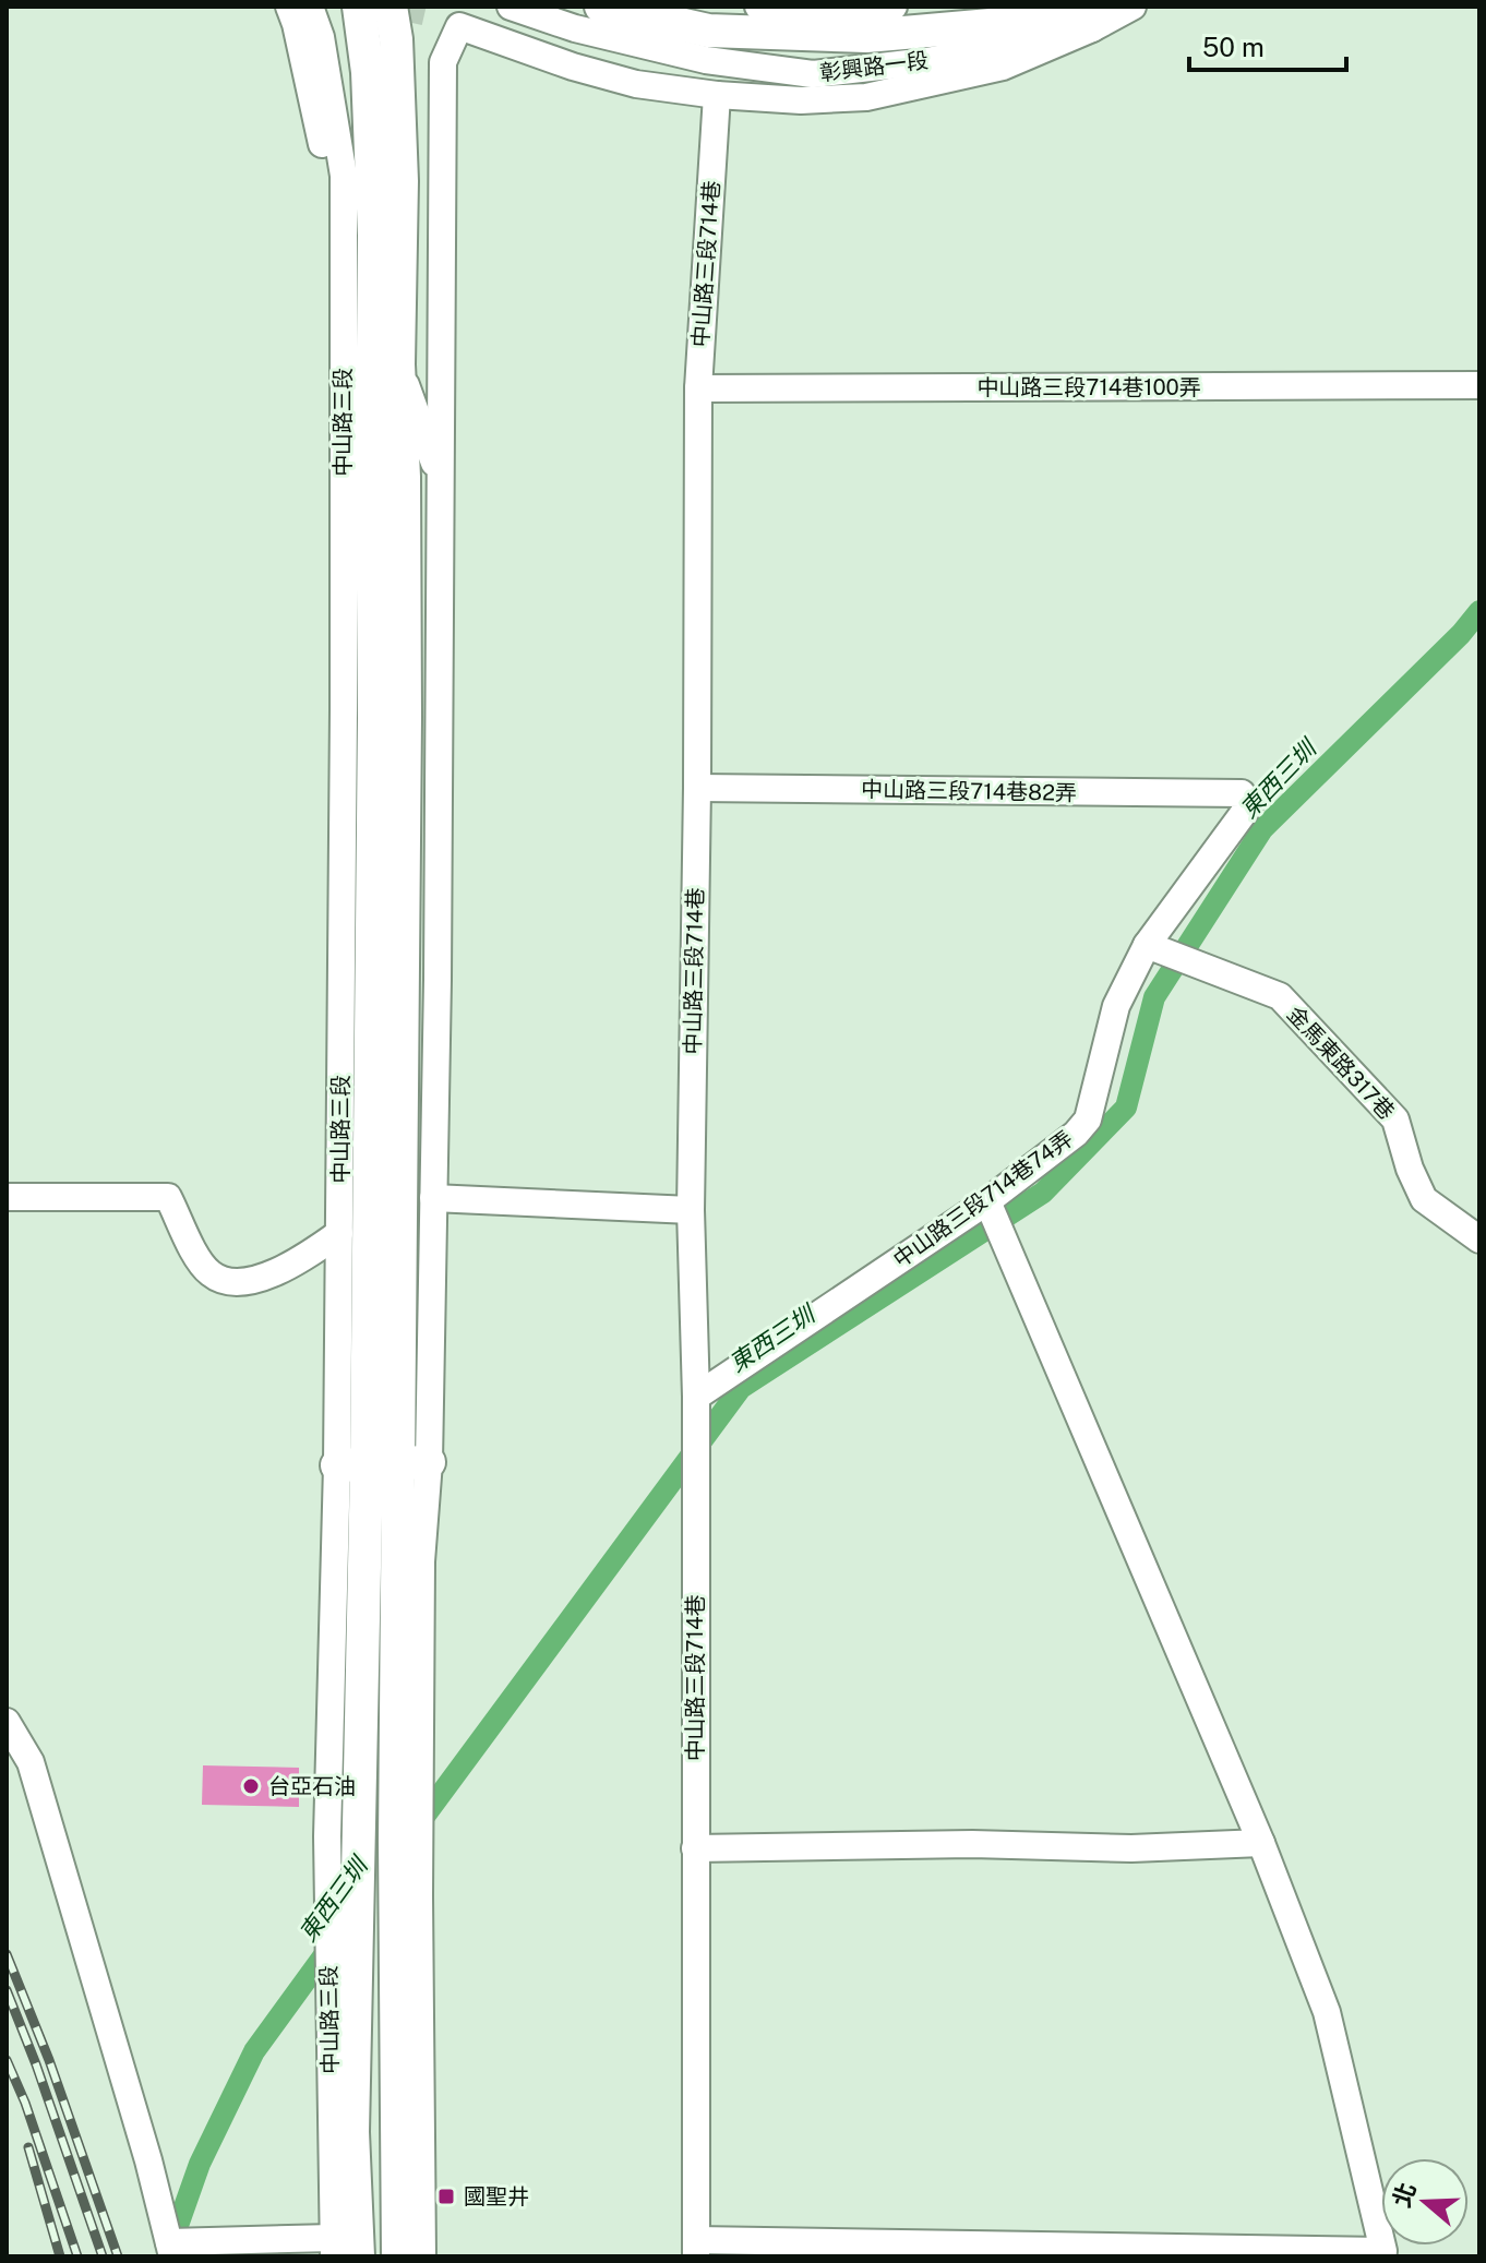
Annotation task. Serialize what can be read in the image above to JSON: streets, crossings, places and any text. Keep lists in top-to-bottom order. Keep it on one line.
{"streets":{"main road":["彰興路一段","中山路三段"],"street":["中山路三段714巷","中山路三段714巷100弄","中山路三段714巷82弄","金馬東路317巷","中山路三段714巷74弄"]},"crossings":[["中山路三段714巷","中山路三段714巷100弄"],["中山路三段714巷","中山路三段"],["中山路三段714巷","中山路三段714巷82弄"],["中山路三段714巷","中山路三段714巷74弄"],["中山路三段714巷82弄","中山路三段714巷74弄"],["金馬東路317巷","中山路三段714巷74弄"]],"water":["東西三圳"],"places":{"other":["台亞石油"],"transit":["國聖井"]},"scale_bar":"50 m","north":"left"}
